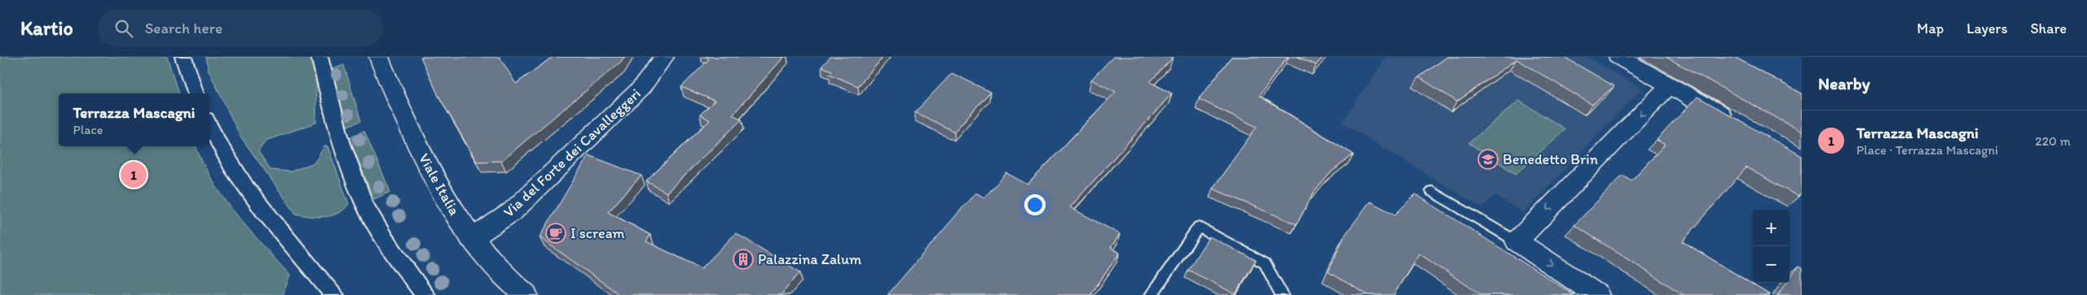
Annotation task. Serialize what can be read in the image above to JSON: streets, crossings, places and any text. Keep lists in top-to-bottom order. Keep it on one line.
{"streets":{"street":["Via del Forte dei Cavalleggeri","Viale Italia"]},"crossings":[["Via del Forte dei Cavalleggeri","Viale Italia"]],"places":{"school or university":["Benedetto Brin"],"cafe":["I scream"],"building":["Palazzina Zalum"]},"page":{"header":"Kartio","search":"Search here","nav":["Map","Layers","Share"],"heading":"Nearby","popup":["Terrazza Mascagni","Place"],"list":[{"mark":"1","name":"Terrazza Mascagni","note":"Place · Terrazza Mascagni","value":"220 m"}],"pins":"1","map_buttons":["+","−"]}}
